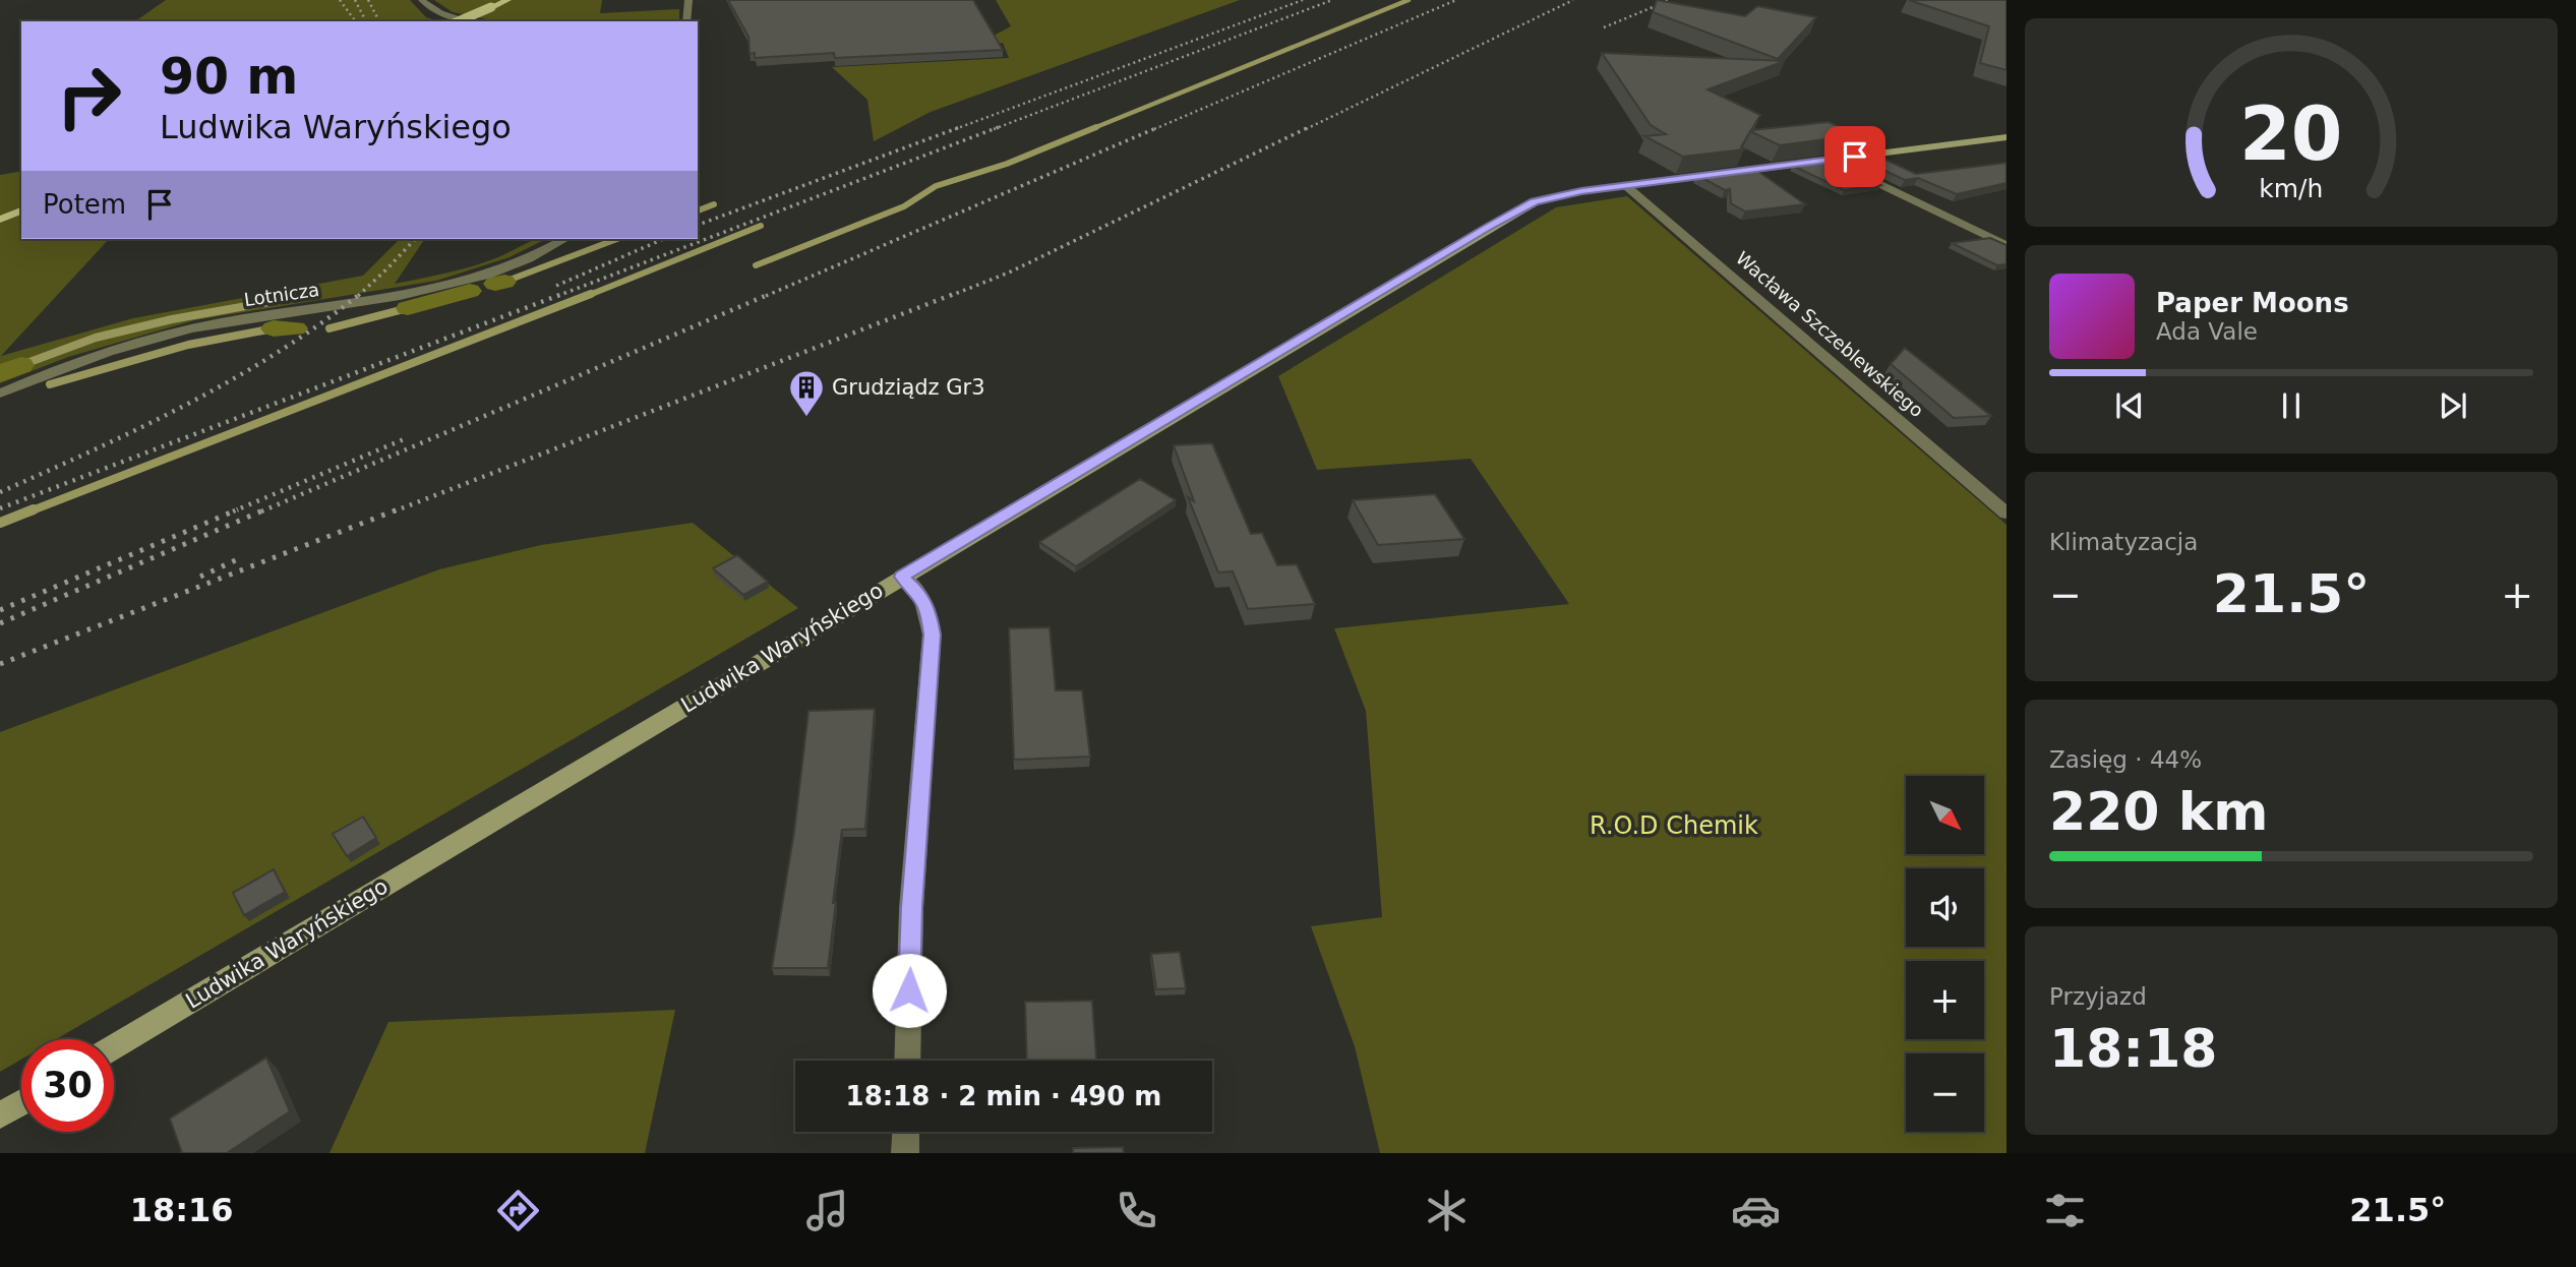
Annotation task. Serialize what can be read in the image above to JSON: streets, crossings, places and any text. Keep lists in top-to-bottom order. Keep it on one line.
{"streets":{"street":["Lotnicza","Wacława Szczeblewskiego","Ludwika Waryńskiego"]},"crossings":[["Wacława Szczeblewskiego","Ludwika Waryńskiego"]],"parks":["R.O.D Chemik"],"places":{"building":["Grudziądz Gr3"]},"north":"bottom right","page":{"turn":["90 m","Ludwika Waryńskiego"],"then":"Potem","song":["Paper Moons","Ada Vale"],"tile":["Klimatyzacja",["Zasięg · 44%","220 km"],["Przyjazd","18:18"]],"heat":["−","21.5°","+"],"map_buttons":["+","−"],"limit":"30","trip":"18:18 · 2 min · 490 m","tabs":["18:16","21.5°"],"gauge":["20","km/h"]}}
